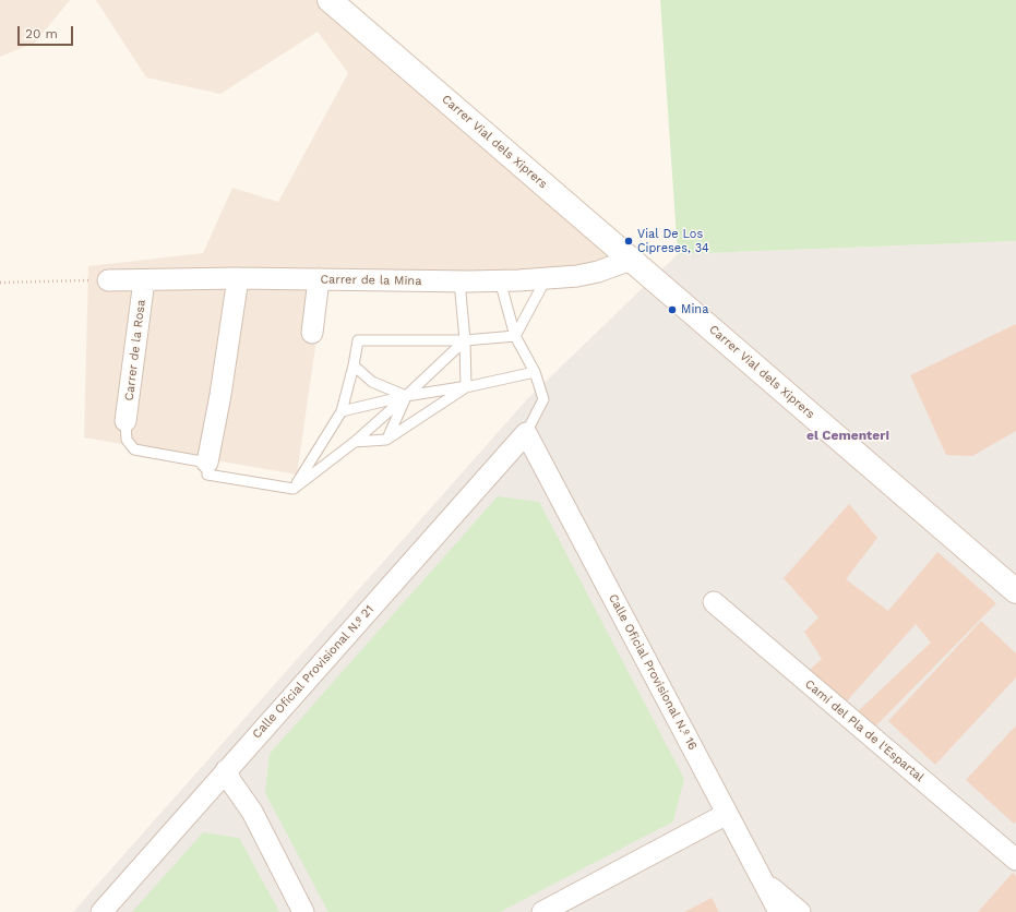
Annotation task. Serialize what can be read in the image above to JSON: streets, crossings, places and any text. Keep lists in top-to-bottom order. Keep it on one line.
{"streets":{"street":["Carrer Vial dels Xiprers","Carrer de la Mina","Carrer de la Rosa","Calle Oficial Provisional N.º 21","Calle Oficial Provisional N.º 16","Camí del Pla de l'Espartal"]},"crossings":[["Carrer Vial dels Xiprers","Carrer de la Mina"],["Carrer de la Mina","Carrer de la Rosa"],["Calle Oficial Provisional N.º 21","Calle Oficial Provisional N.º 16"]],"districts":["el Cementeri"],"places":["Vial De Los Cipreses, 34","Mina"],"scale_bar":"20 m"}
